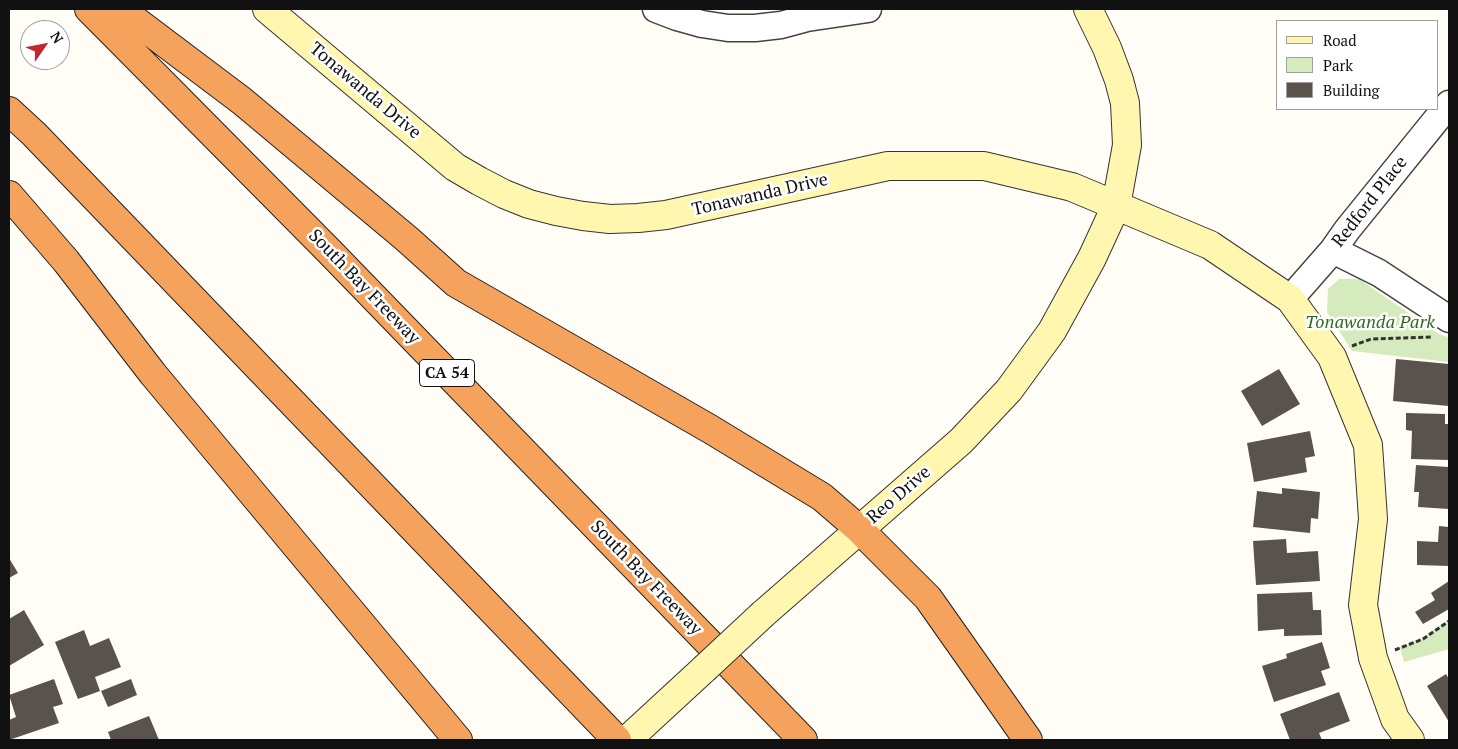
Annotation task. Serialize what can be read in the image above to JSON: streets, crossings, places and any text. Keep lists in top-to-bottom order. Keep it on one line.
{"streets":{"highway":["South Bay Freeway","CA 54"],"main road":["Tonawanda Drive","Reo Drive"],"street":["Redford Place"]},"crossings":[["Tonawanda Drive","Redford Place"],["Tonawanda Drive","Reo Drive"]],"parks":["Tonawanda Park"],"legend":["Road","Park","Building"],"north":"top right"}
